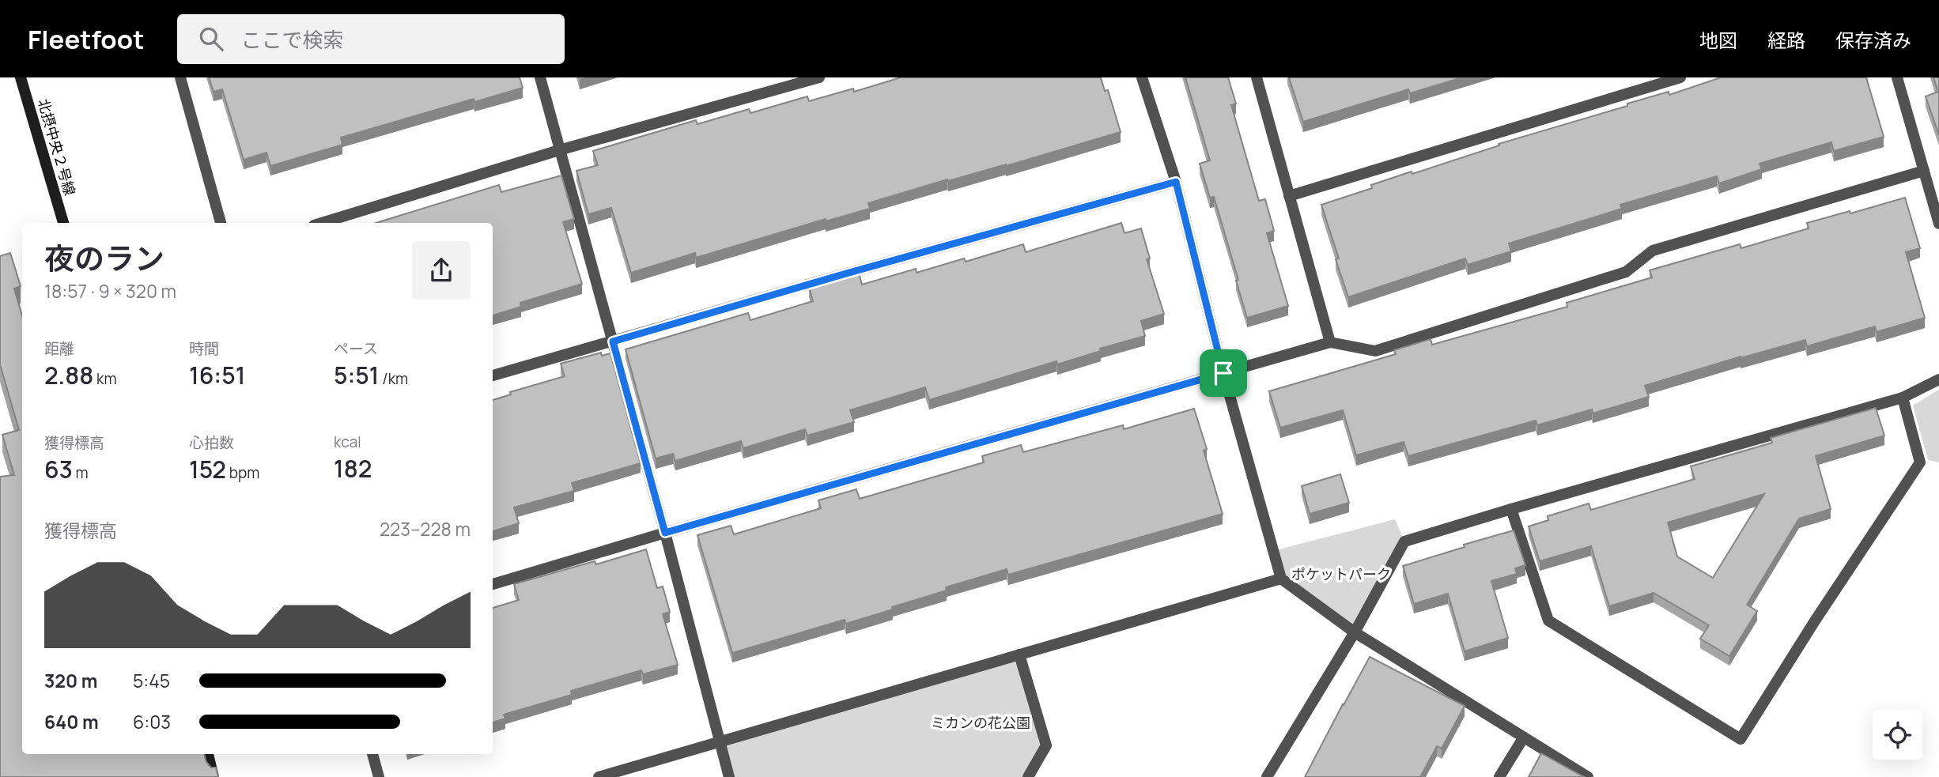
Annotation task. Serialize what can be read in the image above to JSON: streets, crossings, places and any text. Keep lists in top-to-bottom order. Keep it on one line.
{"streets":{"street":["北摂中央２号線"]},"parks":["ポケットパーク","ミカンの花公園"],"page":{"header":"Fleetfoot","search":"ここで検索","nav":["地図","経路","保存済み"],"heading":["夜のラン","18:57 · 9 × 320 m"],"stats":[["距離","2.88 km"],["時間","16:51"],["ペース","5:51 /km"],["獲得標高","63 m"],["心拍数","152 bpm"],["kcal","182"]],"chart":["獲得標高","223–228 m"],"list":[{"name":"320 m","note":"5:45"},{"name":"640 m","note":"6:03"}]}}
